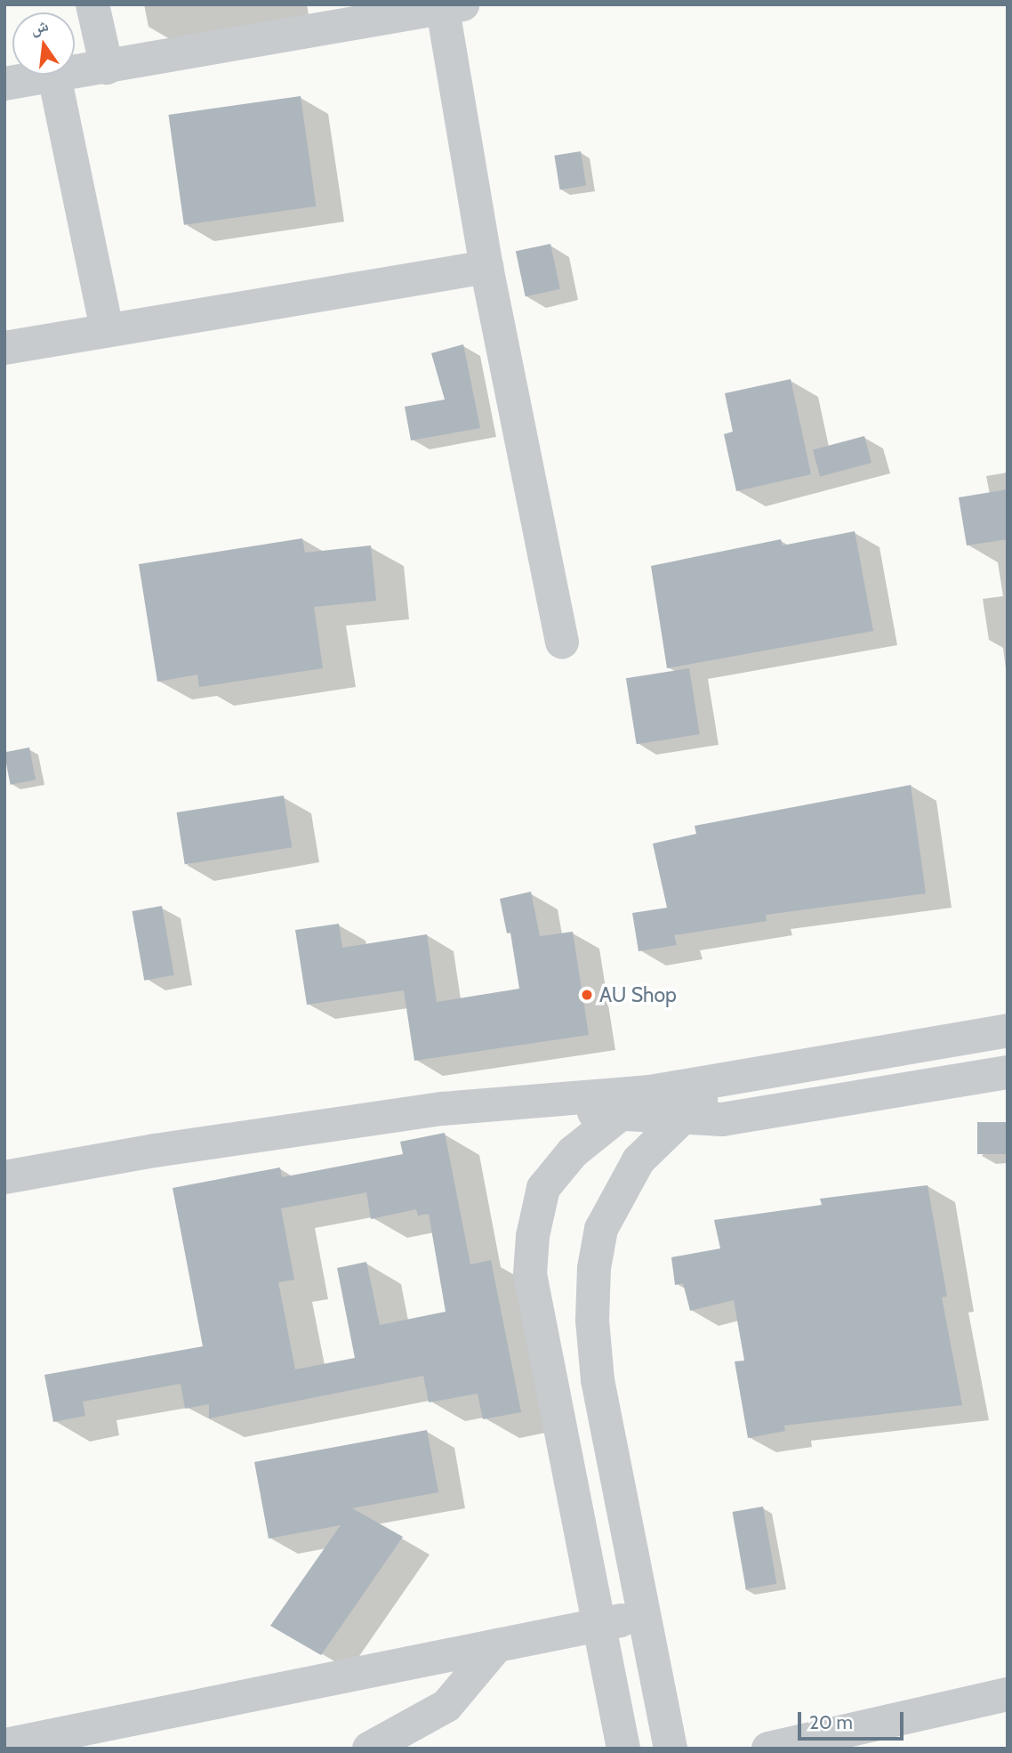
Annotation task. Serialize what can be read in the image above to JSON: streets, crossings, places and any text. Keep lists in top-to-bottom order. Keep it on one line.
{"places":["AU Shop"],"scale_bar":"20 m","north":"top"}
